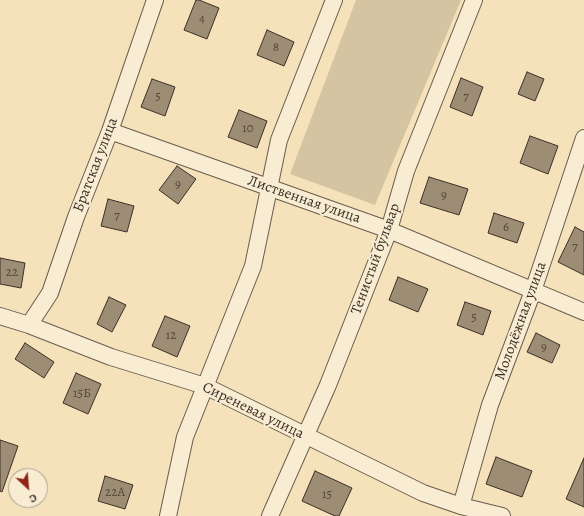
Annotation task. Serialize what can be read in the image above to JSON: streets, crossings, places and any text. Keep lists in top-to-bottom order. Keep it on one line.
{"streets":{"street":["Братская улица","Лиственная улица","Тенистый бульвар","Молодёжная улица","Сиреневая улица"]},"crossings":[["Братская улица","Лиственная улица"],["Братская улица","Сиреневая улица"],["Лиственная улица","Тенистый бульвар"],["Лиственная улица","Молодёжная улица"],["Тенистый бульвар","Сиреневая улица"],["Молодёжная улица","Сиреневая улица"]],"house_numbers":["4","8","5","7","10","9","9","7","6","7","22","5","12","9","15Б","22А","15"],"north":"bottom right"}
